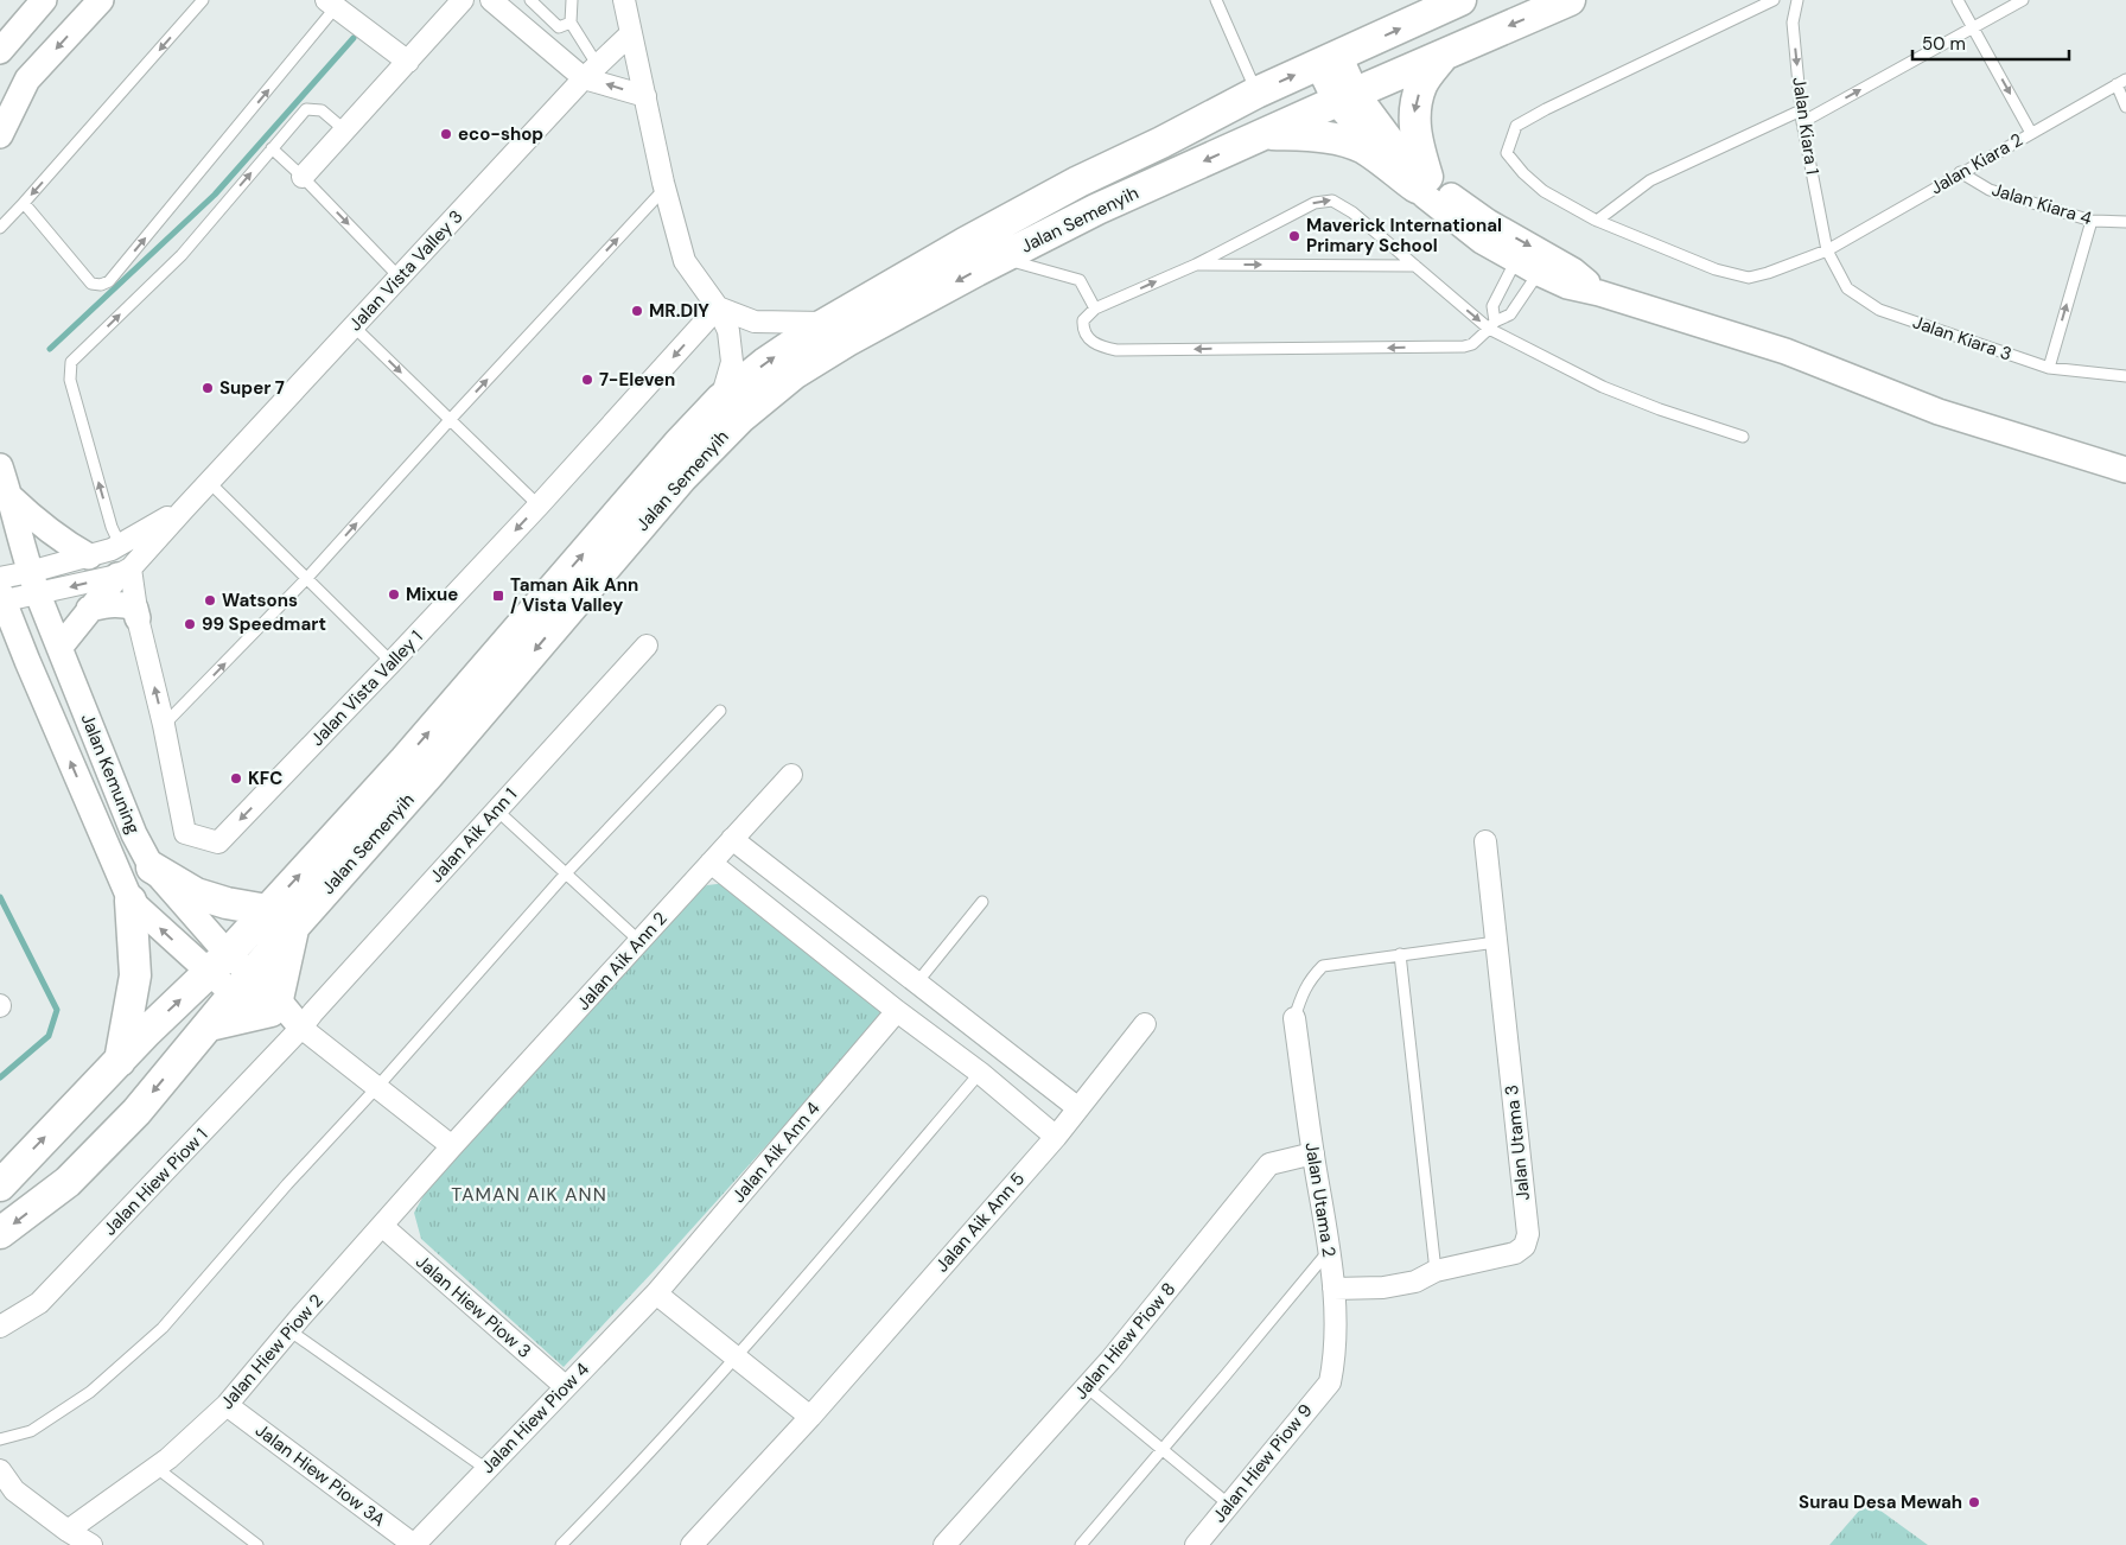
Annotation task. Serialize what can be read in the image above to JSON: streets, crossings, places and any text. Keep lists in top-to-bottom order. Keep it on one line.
{"streets":{"main road":["Jalan Semenyih"],"street":["Jalan Vista Valley 3","Jalan Vista Valley 1","Jalan Kemuning","Jalan Aik Ann 1","Jalan Aik Ann 2","Jalan Utama 3","Jalan Aik Ann 4","Jalan Hiew Piow 1","Jalan Utama 2","Jalan Aik Ann 5","Jalan Hiew Piow 3","Jalan Hiew Piow 8","Jalan Hiew Piow 2","Jalan Hiew Piow 4","Jalan Hiew Piow 9","Jalan Hiew Piow 3A"],"lane":["Jalan Kiara 1","Jalan Kiara 2","Jalan Kiara 4","Jalan Kiara 3"]},"crossings":[["Jalan Kiara 1","Jalan Kiara 2"],["Jalan Kiara 1","Jalan Kiara 3"],["Jalan Kiara 2","Jalan Kiara 4"],["Jalan Kiara 2","Jalan Kiara 3"],["Jalan Semenyih","Jalan Kemuning"],["Jalan Vista Valley 3","Jalan Vista Valley 1"],["Jalan Vista Valley 3","Jalan Kemuning"],["Jalan Aik Ann 1","Jalan Hiew Piow 1"],["Jalan Aik Ann 2","Jalan Hiew Piow 2"],["Jalan Utama 3","Jalan Utama 2"],["Jalan Aik Ann 4","Jalan Hiew Piow 4"],["Jalan Utama 2","Jalan Hiew Piow 8"],["Jalan Utama 2","Jalan Hiew Piow 9"],["Jalan Hiew Piow 3","Jalan Hiew Piow 2"],["Jalan Hiew Piow 3","Jalan Hiew Piow 4"],["Jalan Hiew Piow 2","Jalan Hiew Piow 3A"],["Jalan Hiew Piow 4","Jalan Hiew Piow 3A"]],"one_way":["Jalan Kiara 1"],"districts":["TAMAN AIK ANN"],"places":{"other":["eco-shop","Maverick International Primary School","MR.DIY","7-Eleven","Super 7","Mixue","Watsons","99 Speedmart","KFC","Surau Desa Mewah"],"transit":["Taman Aik Ann / Vista Valley"]},"scale_bar":"50 m"}
